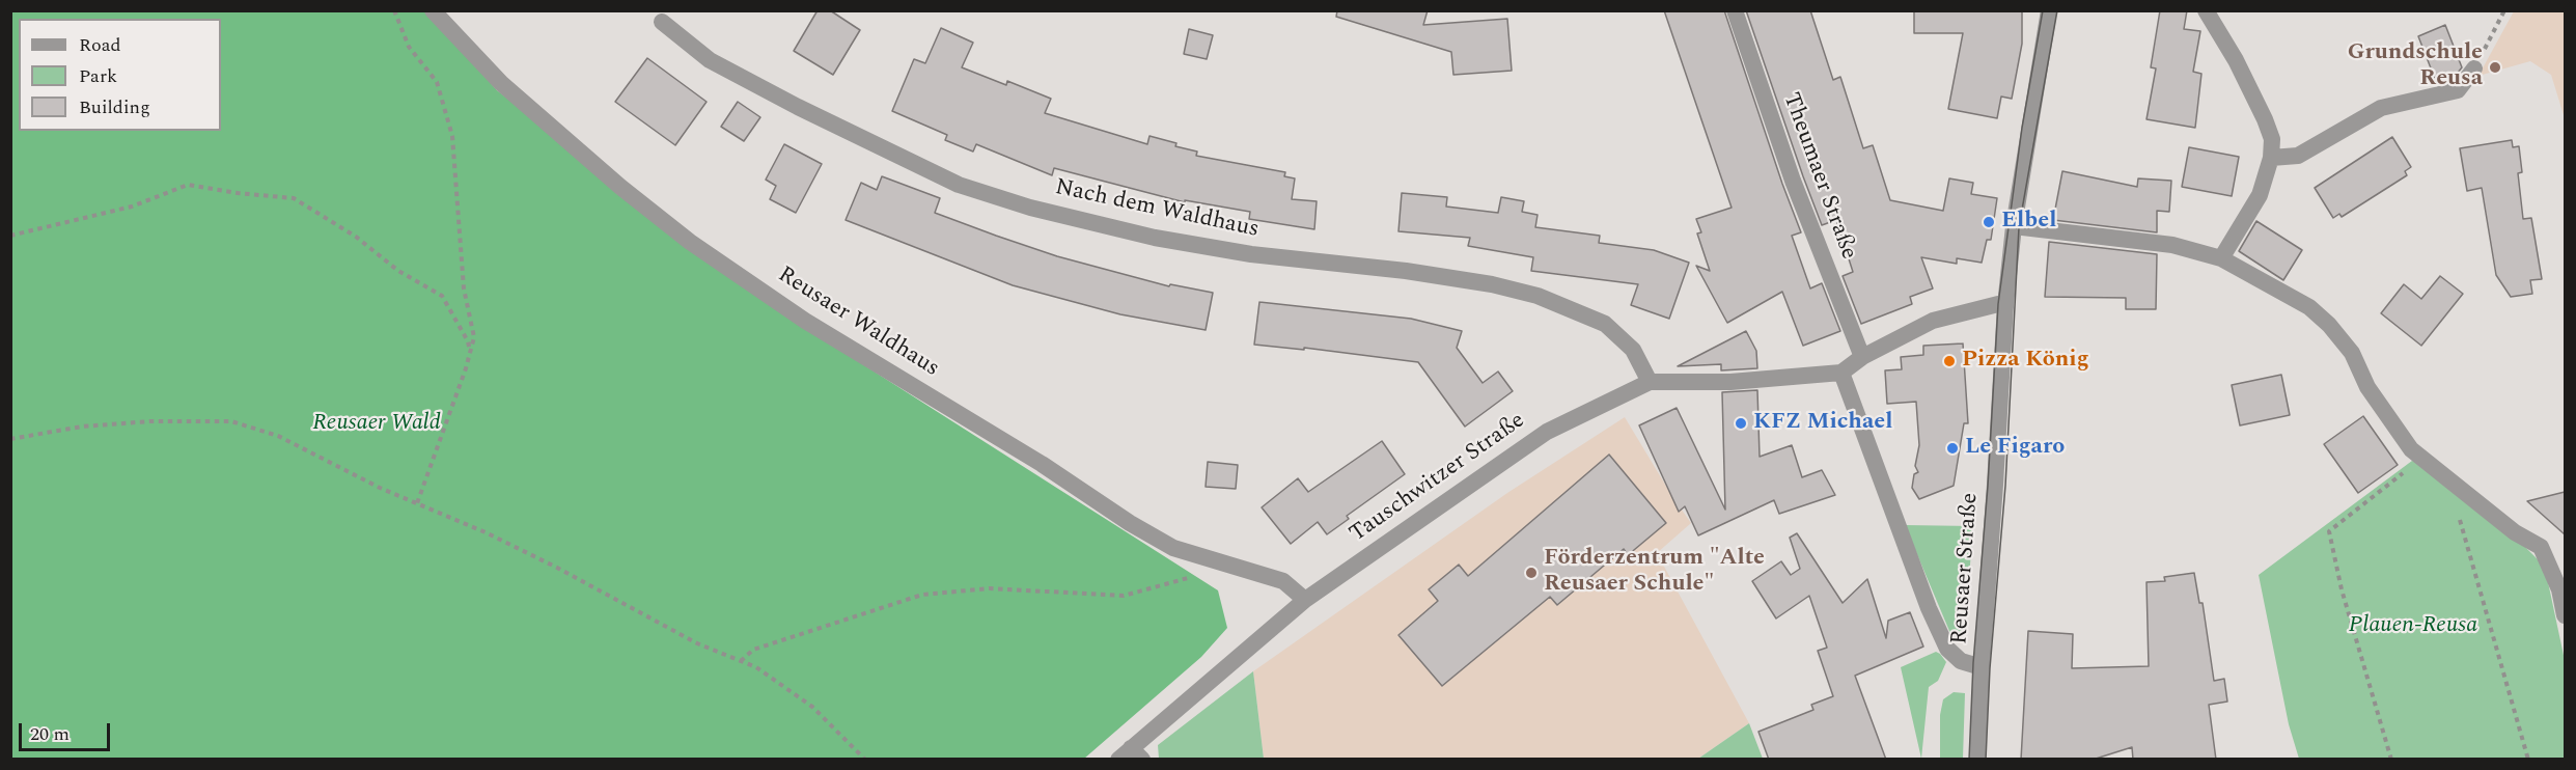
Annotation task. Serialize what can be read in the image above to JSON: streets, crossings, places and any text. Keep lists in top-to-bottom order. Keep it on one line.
{"streets":{"street":["Theumaer Straße","Nach dem Waldhaus","Reusaer Waldhaus","Tauschwitzer Straße","Reusaer Straße"]},"crossings":[["Nach dem Waldhaus","Tauschwitzer Straße"],["Reusaer Waldhaus","Tauschwitzer Straße"]],"parks":["Reusaer Wald","Plauen-Reusa"],"places":["Grundschule Reusa","Elbel","Pizza König","KFZ Michael","Le Figaro","Förderzentrum \"Alte Reusaer Schule\""],"legend":["Road","Park","Building"],"scale_bar":"20 m"}
